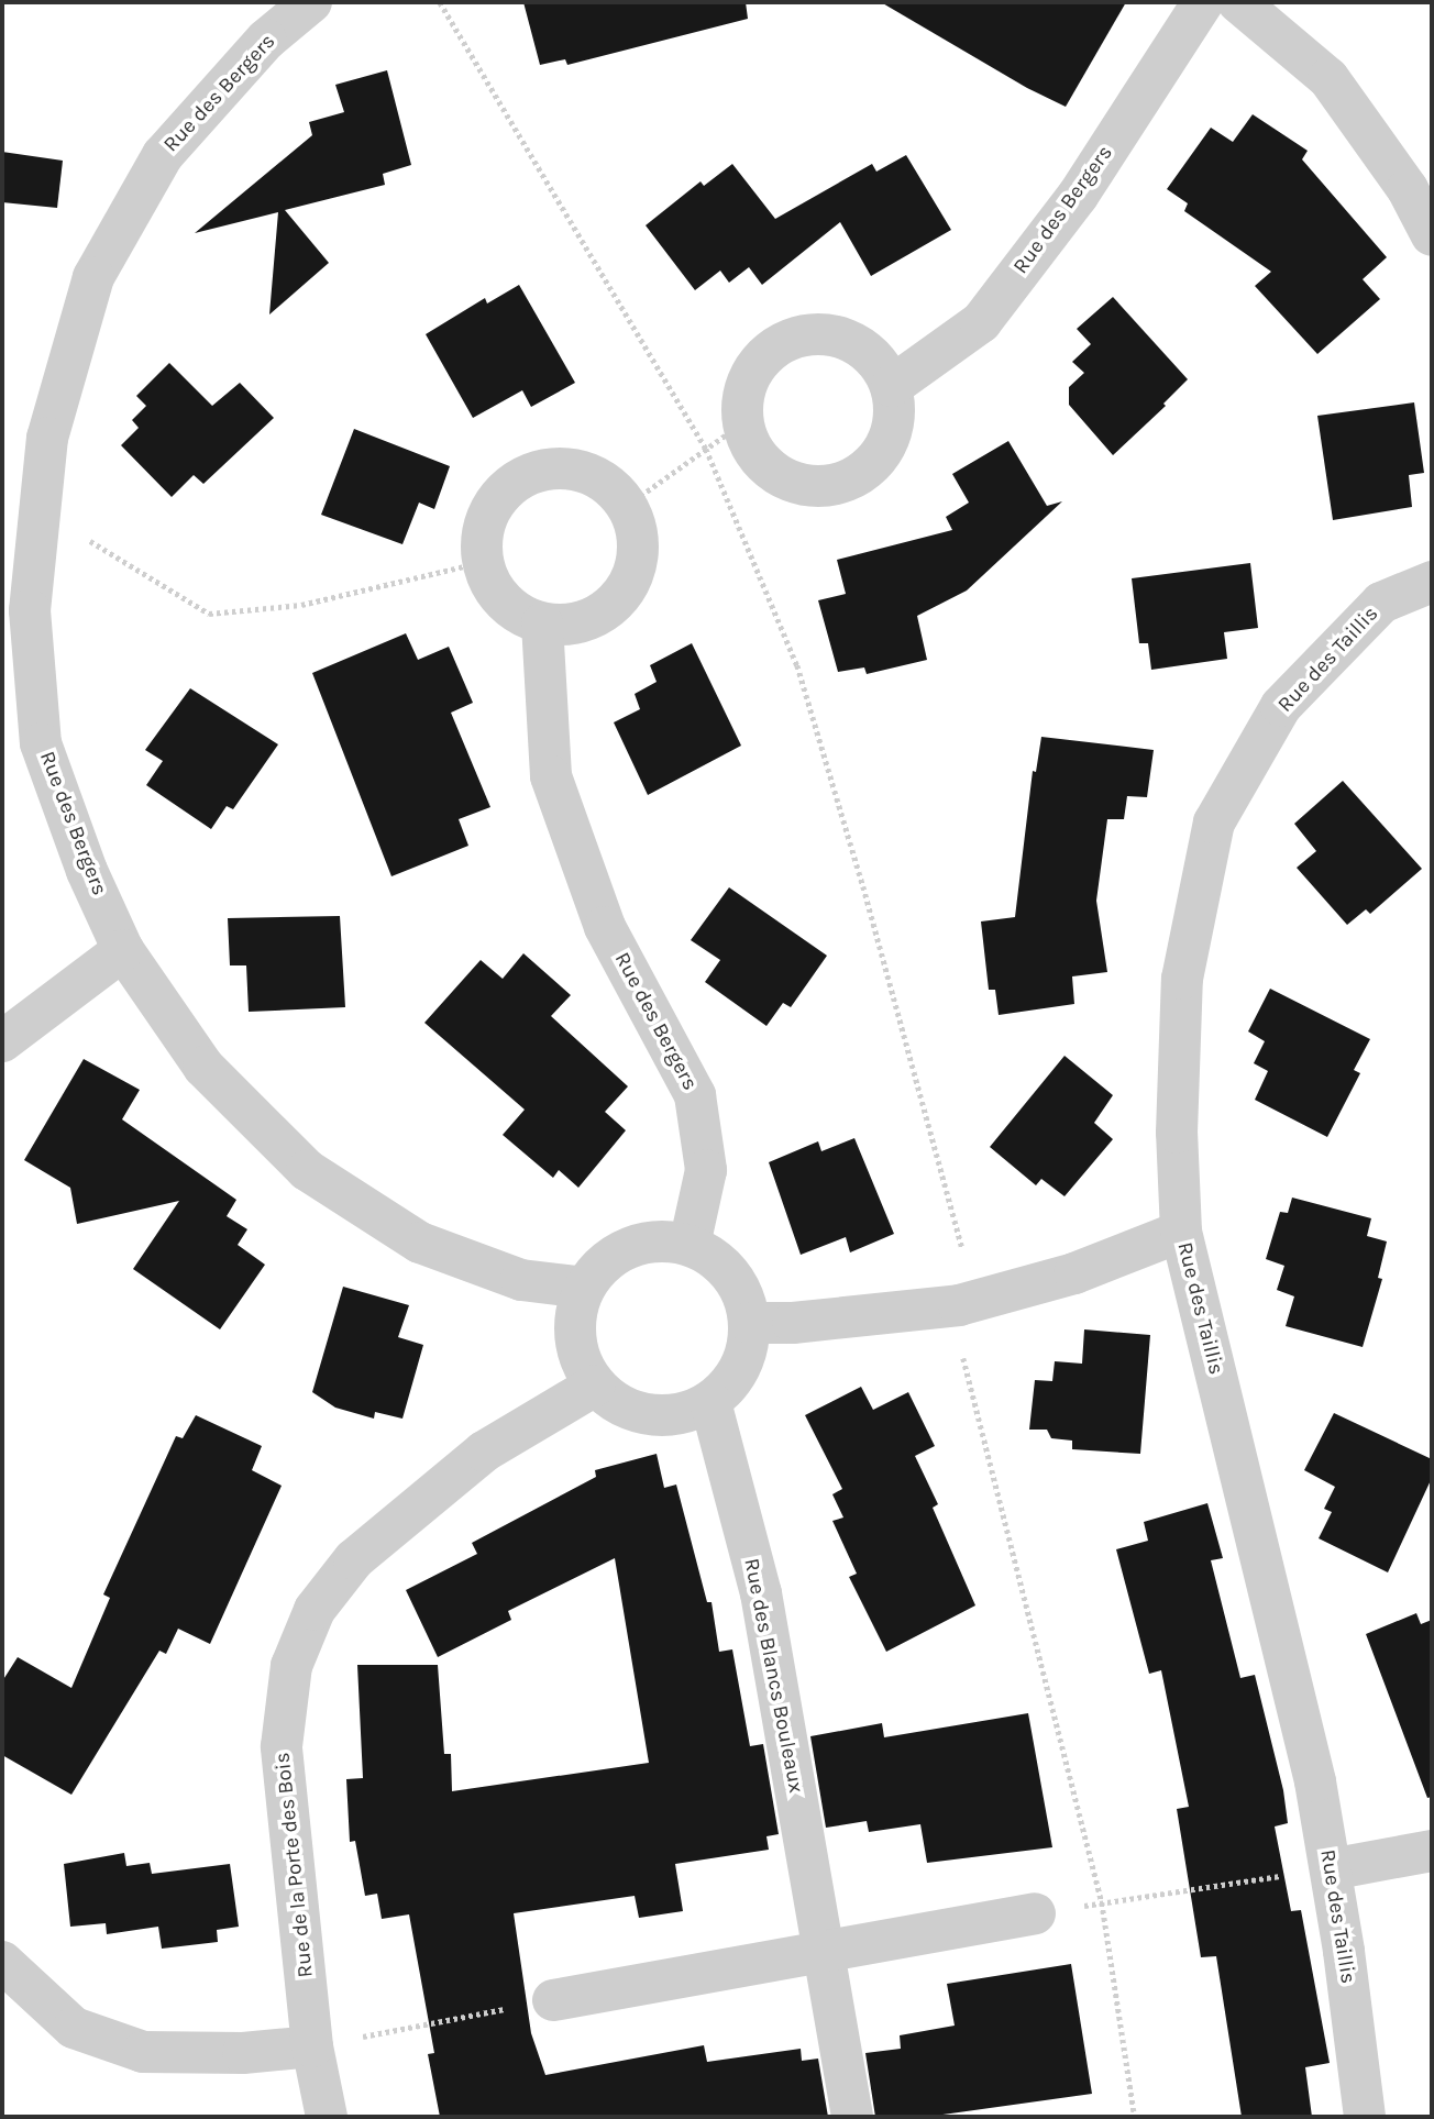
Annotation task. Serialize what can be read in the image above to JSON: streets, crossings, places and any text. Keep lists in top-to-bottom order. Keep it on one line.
{"streets":{"street":["Rue des Bergers","Rue des Taillis","Rue des Blancs Bouleaux","Rue de la Porte des Bois"]},"crossings":[["Rue des Bergers","Rue des Blancs Bouleaux"],["Rue des Bergers","Rue de la Porte des Bois"],["Rue des Blancs Bouleaux","Rue de la Porte des Bois"]]}
